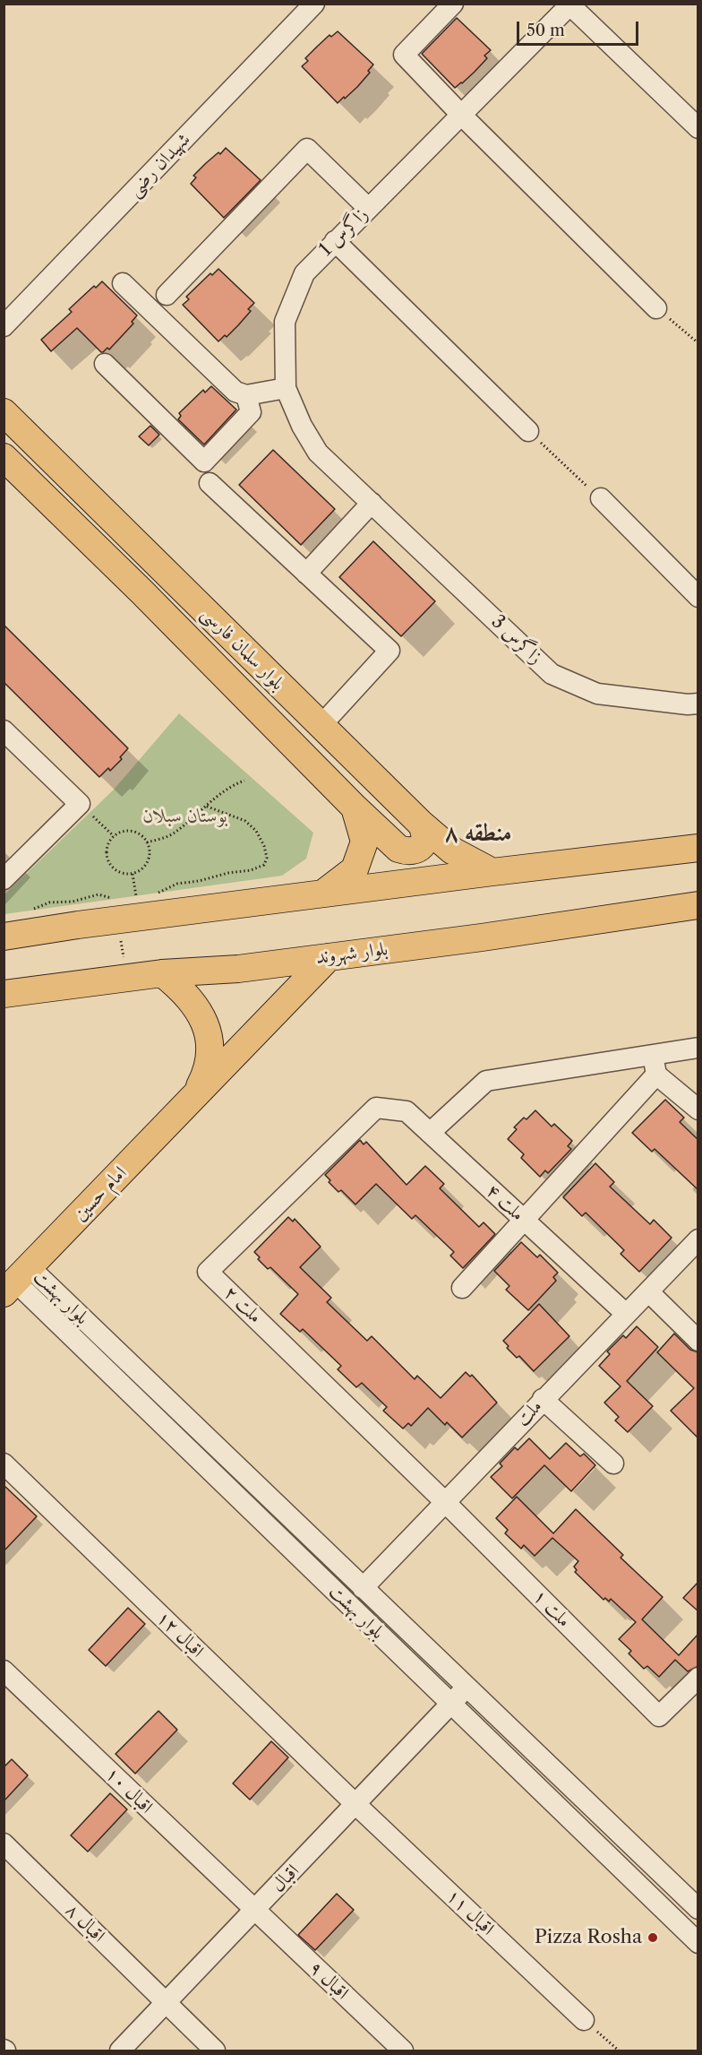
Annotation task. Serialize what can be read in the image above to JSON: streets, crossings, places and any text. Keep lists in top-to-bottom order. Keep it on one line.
{"streets":{"main road":["بلوار سلمان فارسی","بلوار شهروند","امام حسین"],"street":["شهیدان رضی","زاگرس 1","زاگرس 3","ملت ۴","بلوار بهشت","ملت ۲","ملت","ملت ۱","اقبال ۱۲","اقبال ۱۰","اقبال","اقبال ۱۱","اقبال ۸","اقبال ۹"]},"crossings":[["زاگرس 1","زاگرس 3"],["بلوار شهروند","امام حسین"],["امام حسین","بلوار بهشت"],["ملت ۴","ملت ۲"],["ملت ۴","ملت"],["بلوار بهشت","ملت"],["بلوار بهشت","اقبال"],["ملت ۲","ملت"],["ملت ۲","ملت ۱"],["ملت","ملت ۱"],["اقبال ۱۲","اقبال"],["اقبال ۱۲","اقبال ۱۱"],["اقبال ۱۰","اقبال"],["اقبال ۱۰","اقبال ۹"],["اقبال","اقبال ۱۱"],["اقبال","اقبال ۸"],["اقبال","اقبال ۹"]],"districts":["منطقه ۸"],"parks":["بوستان سبلان"],"places":["Pizza Rosha"],"scale_bar":"50 m"}
